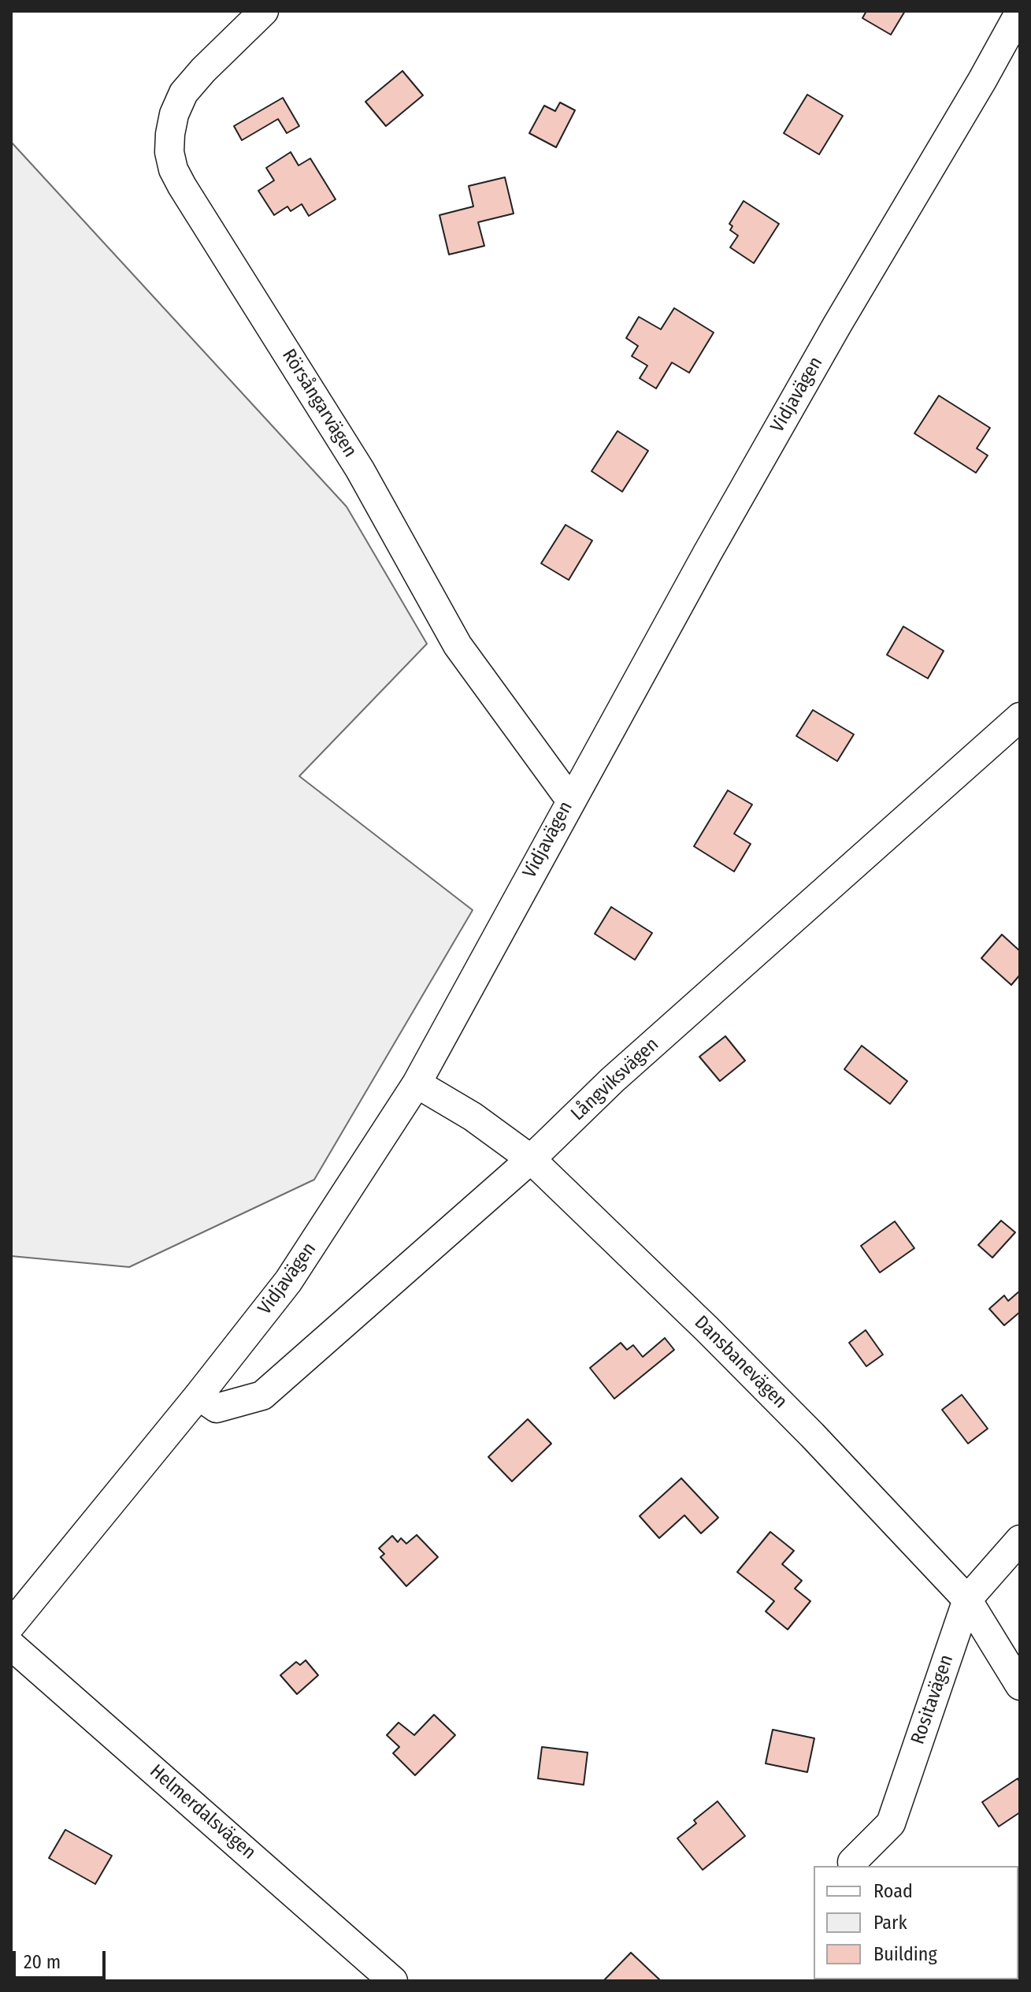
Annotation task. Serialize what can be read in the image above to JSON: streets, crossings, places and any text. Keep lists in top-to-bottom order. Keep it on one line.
{"streets":{"street":["Vidjavägen","Rörsångarvägen","Långviksvägen","Dansbanevägen","Rositavägen","Helmerdalsvägen"]},"crossings":[["Vidjavägen","Rörsångarvägen"],["Vidjavägen","Långviksvägen"],["Vidjavägen","Dansbanevägen"],["Långviksvägen","Dansbanevägen"],["Dansbanevägen","Rositavägen"]],"legend":["Road","Park","Building"],"scale_bar":"20 m"}
